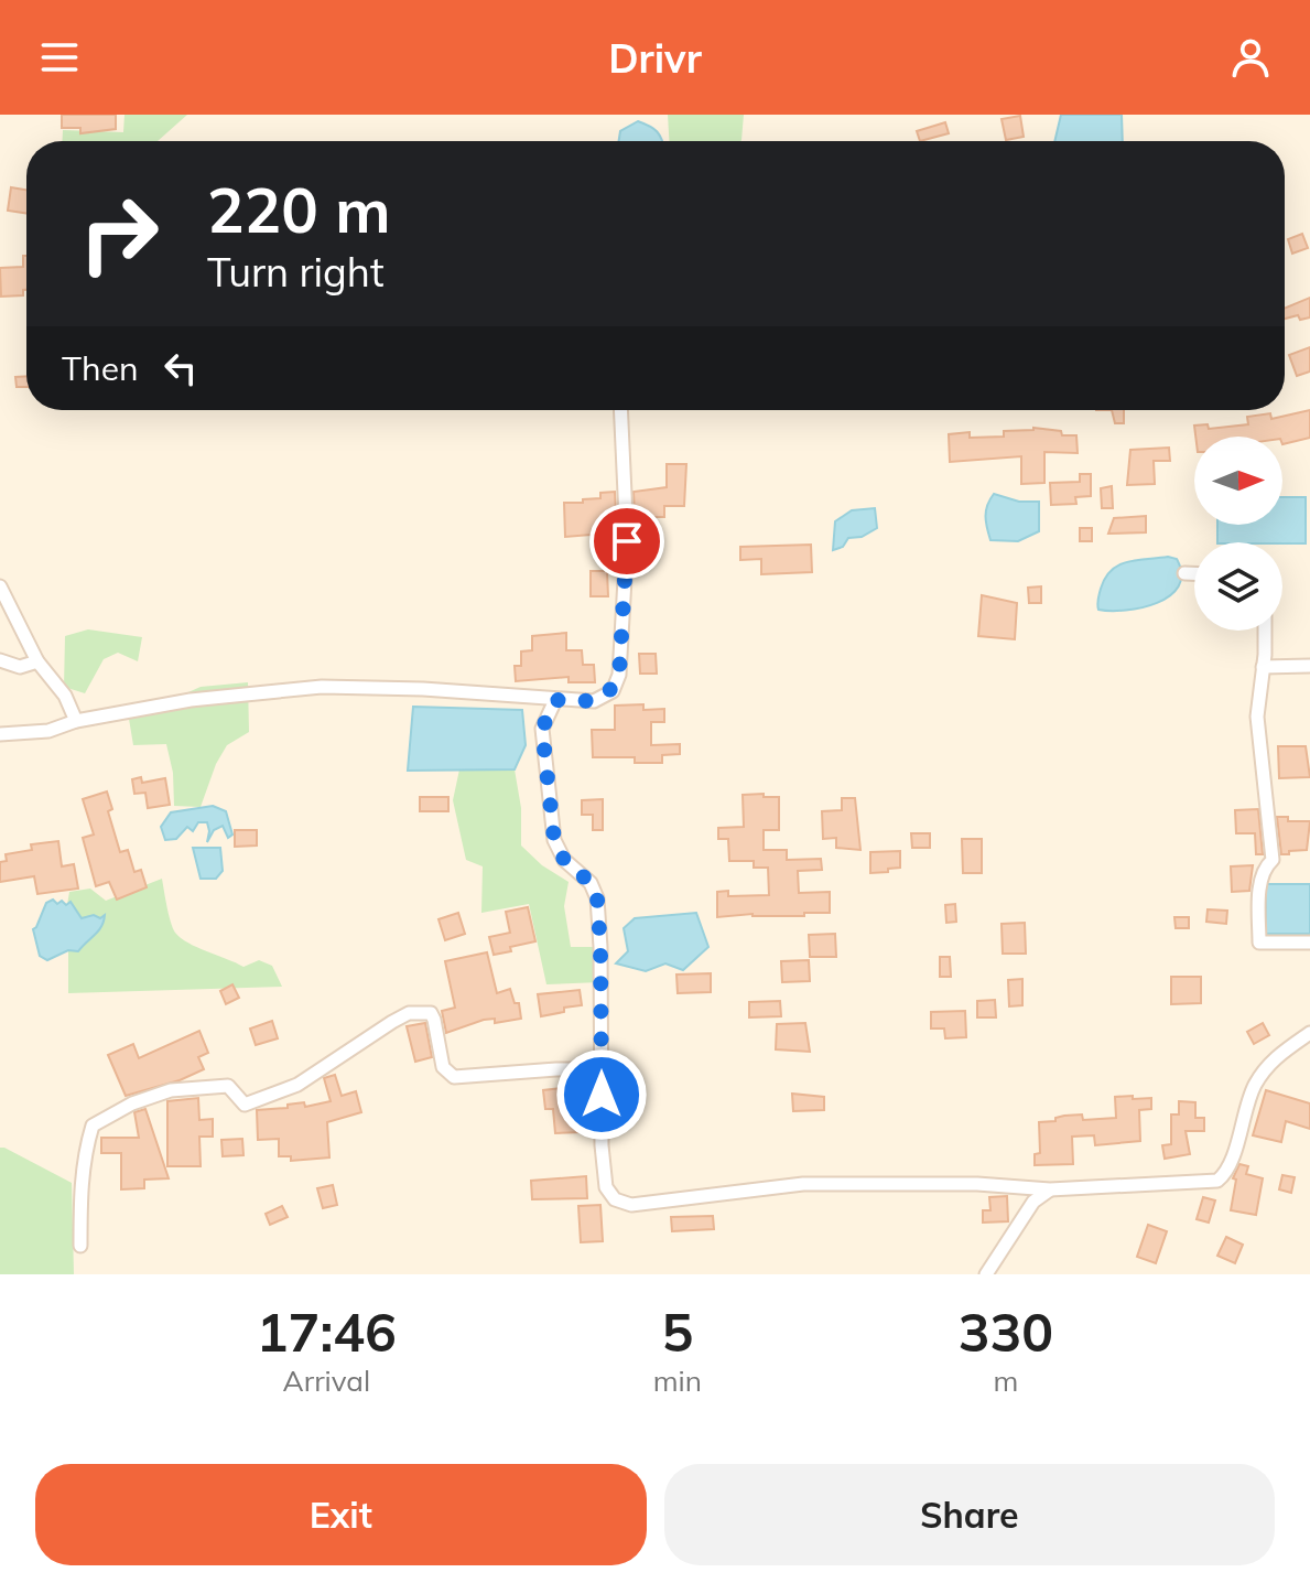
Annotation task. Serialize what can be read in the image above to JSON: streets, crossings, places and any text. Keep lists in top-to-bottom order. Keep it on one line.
{"north":"right","page":{"header":"Drivr","turn":["220 m","Turn right"],"then":"Then","eta":["17:46","Arrival","5","min","330","m"],"buttons":["Exit","Share"]}}
